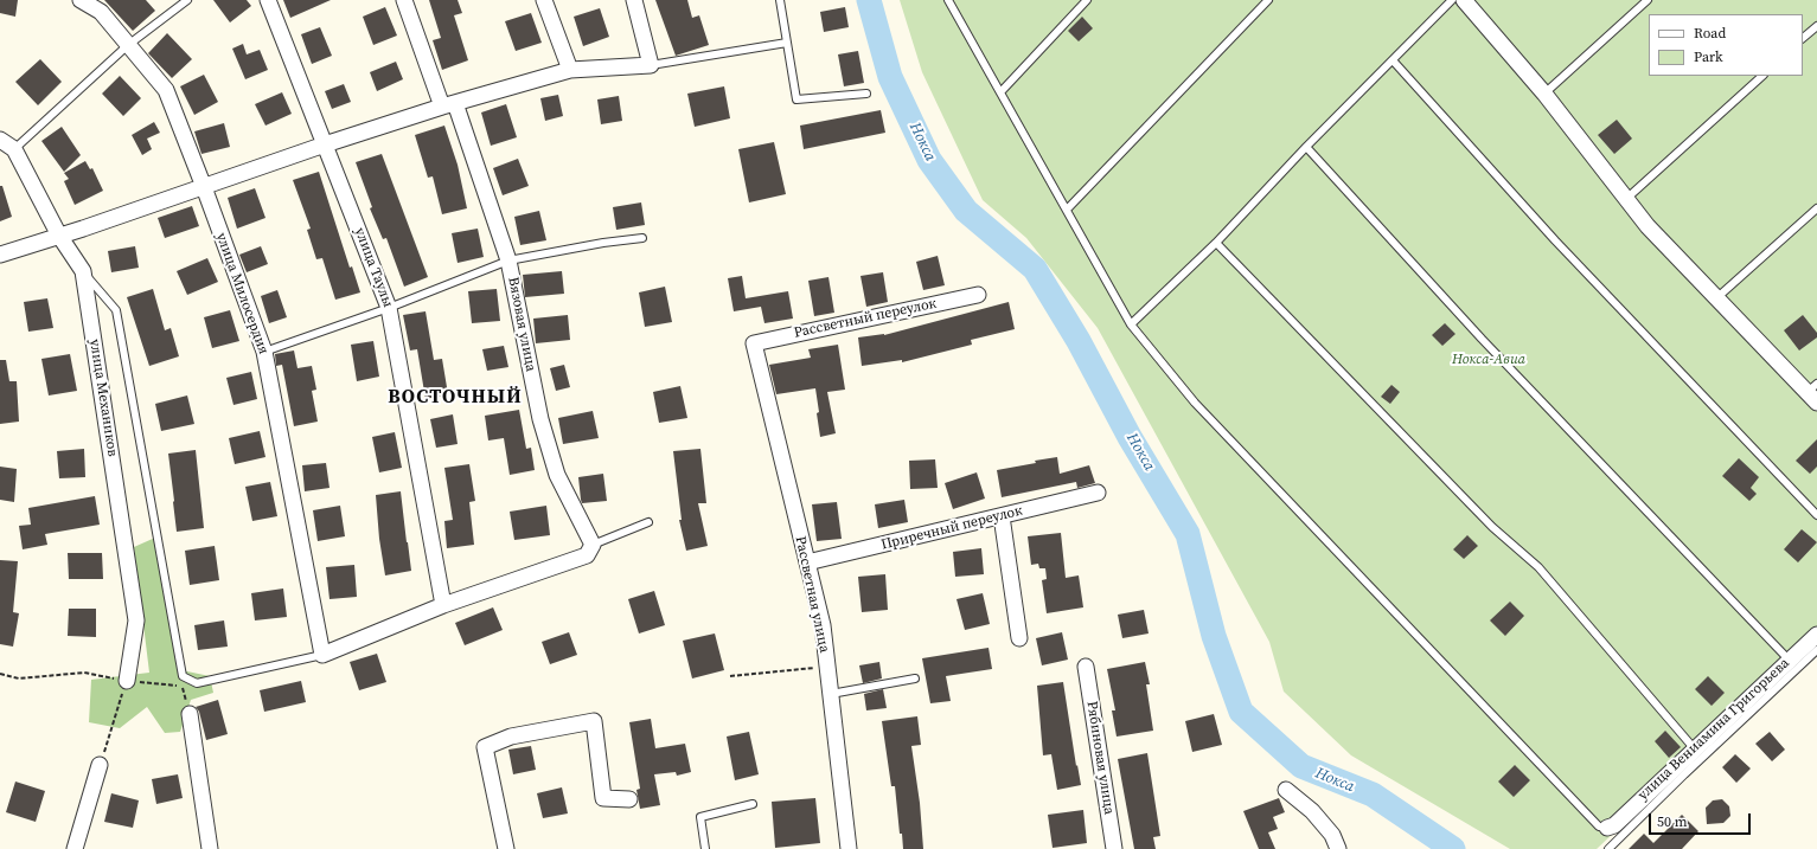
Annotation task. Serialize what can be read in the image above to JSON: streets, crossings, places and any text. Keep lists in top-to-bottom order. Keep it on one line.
{"streets":{"street":["улица Таулы","улица Милосердия","Рассветный переулок","Вязовая улица","улица Механиков","Приречный переулок","Рассветная улица","Рябиновая улица"],"lane":["улица Вениамина Григорьева"]},"crossings":[["Рассветный переулок","Рассветная улица"],["Приречный переулок","Рассветная улица"]],"districts":["ВОСТОЧНЫЙ"],"water":["Нокса"],"parks":["Нокса-Авиа"],"legend":["Road","Park"],"scale_bar":"50 m"}
